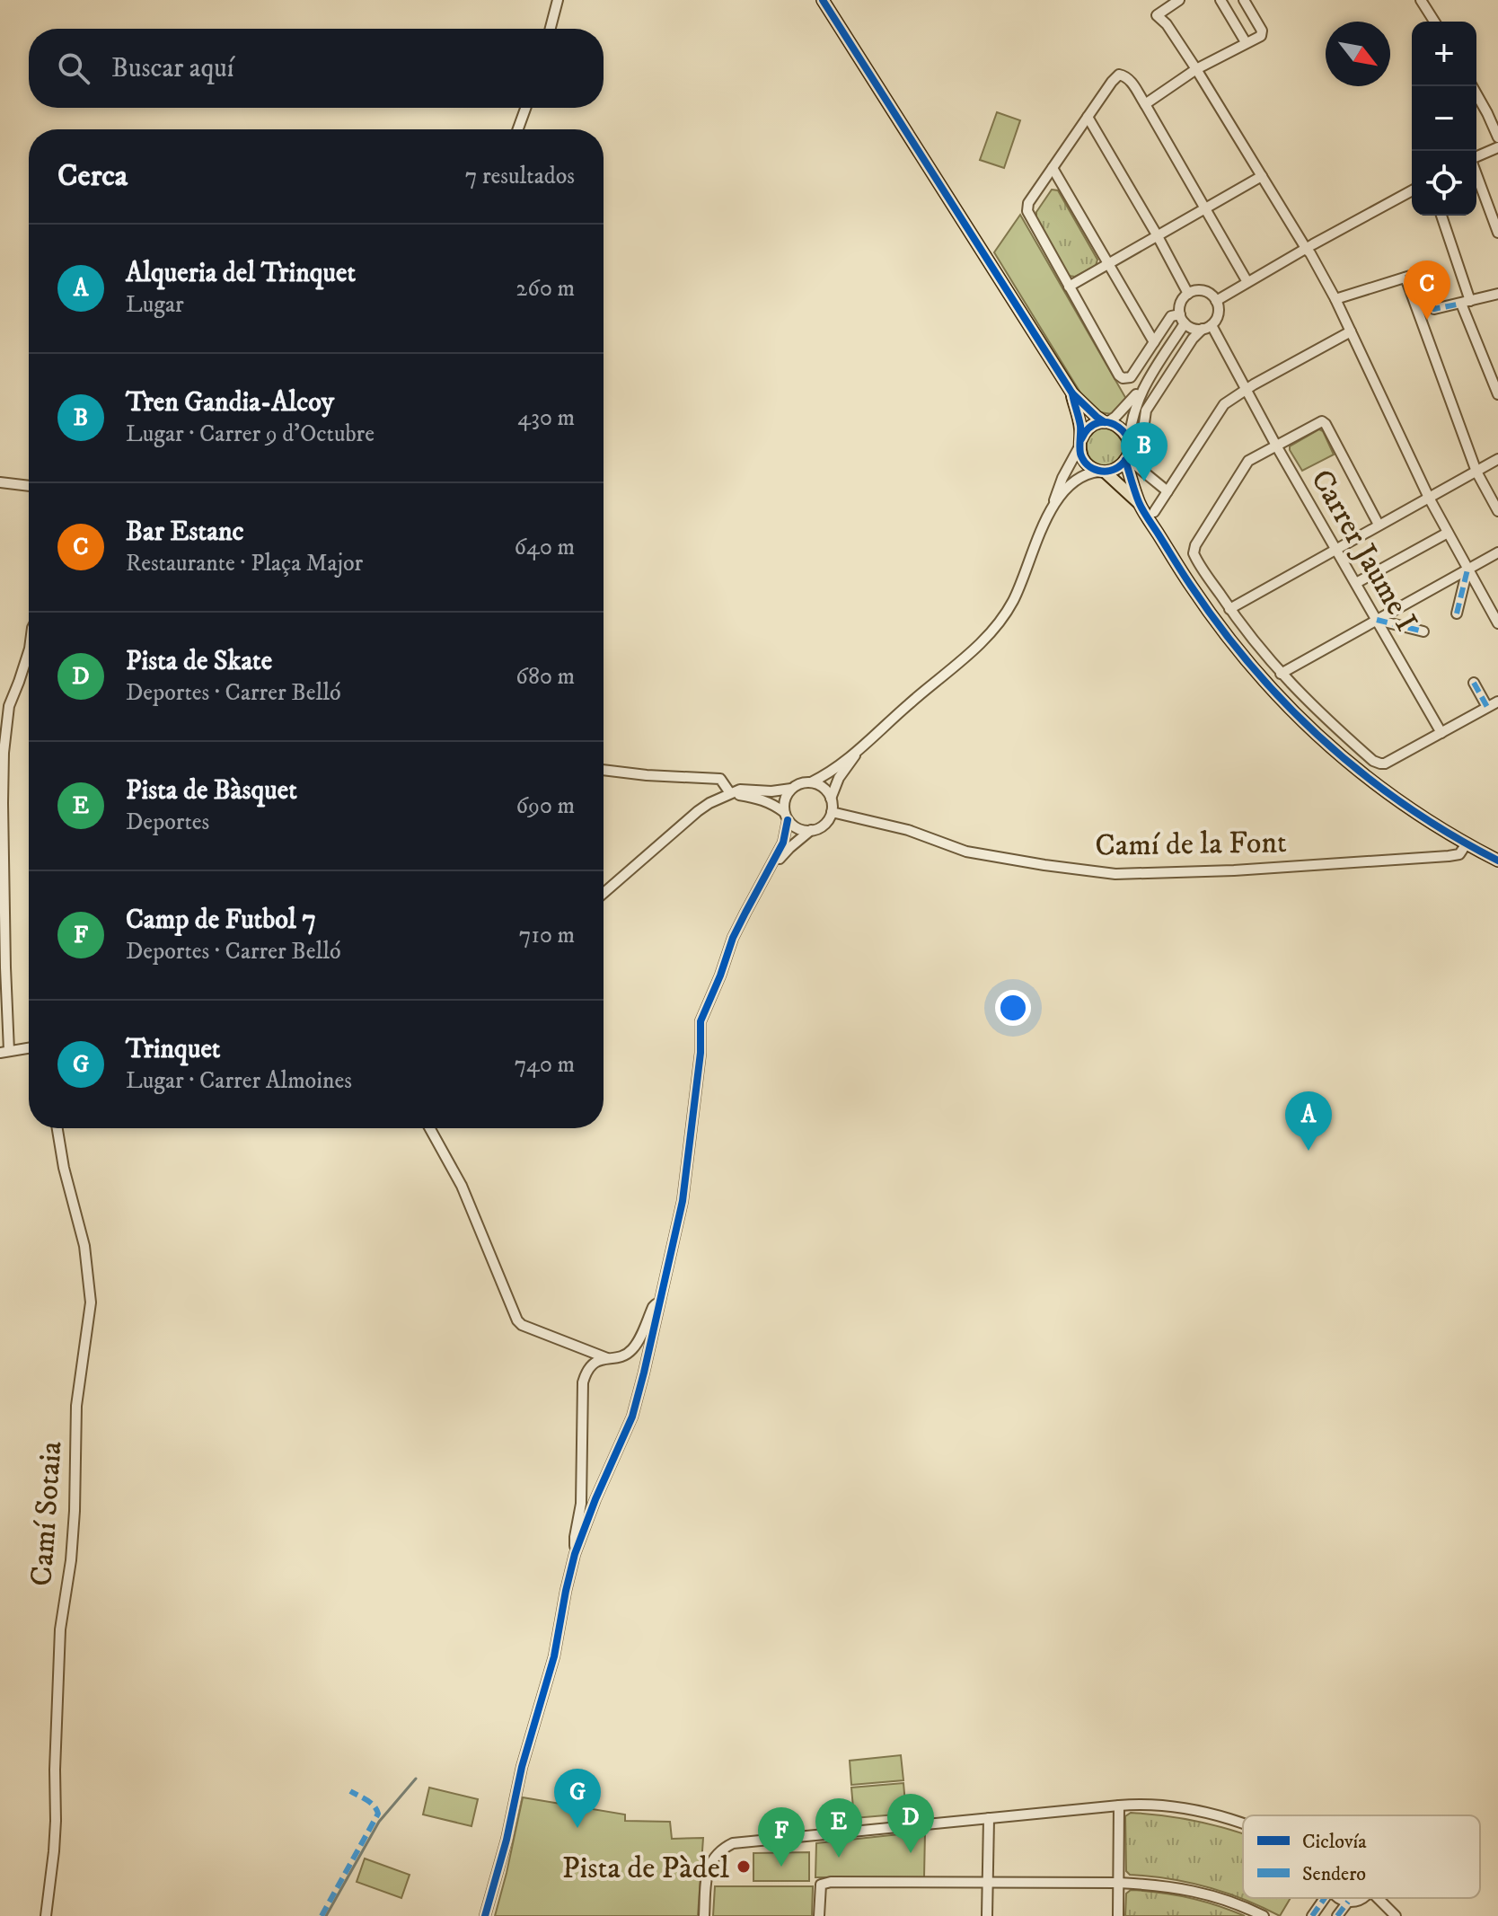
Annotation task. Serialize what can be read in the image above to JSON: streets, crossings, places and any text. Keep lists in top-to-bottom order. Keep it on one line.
{"streets":{"street":["Carrer Jaume I","Camí de la Font","Camí Sotaia"]},"places":["Pista de Pàdel"],"legend":["Ciclovía","Sendero"],"north":"bottom right","page":{"map_buttons":["+","−"],"search":"Buscar aquí","heading":["Cerca","7 resultados"],"list":[{"mark":"A","name":"Alqueria del Trinquet","note":"Lugar","value":"260 m"},{"mark":"B","name":"Tren Gandia-Alcoy","note":"Lugar · Carrer 9 d'Octubre","value":"430 m"},{"mark":"C","name":"Bar Estanc","note":"Restaurante · Plaça Major","value":"640 m"},{"mark":"D","name":"Pista de Skate","note":"Deportes · Carrer Belló","value":"680 m"},{"mark":"E","name":"Pista de Bàsquet","note":"Deportes","value":"690 m"},{"mark":"F","name":"Camp de Futbol 7","note":"Deportes · Carrer Belló","value":"710 m"},{"mark":"G","name":"Trinquet","note":"Lugar · Carrer Almoines","value":"740 m"}],"pins":["C","B","A","G","D","E","F"]}}
